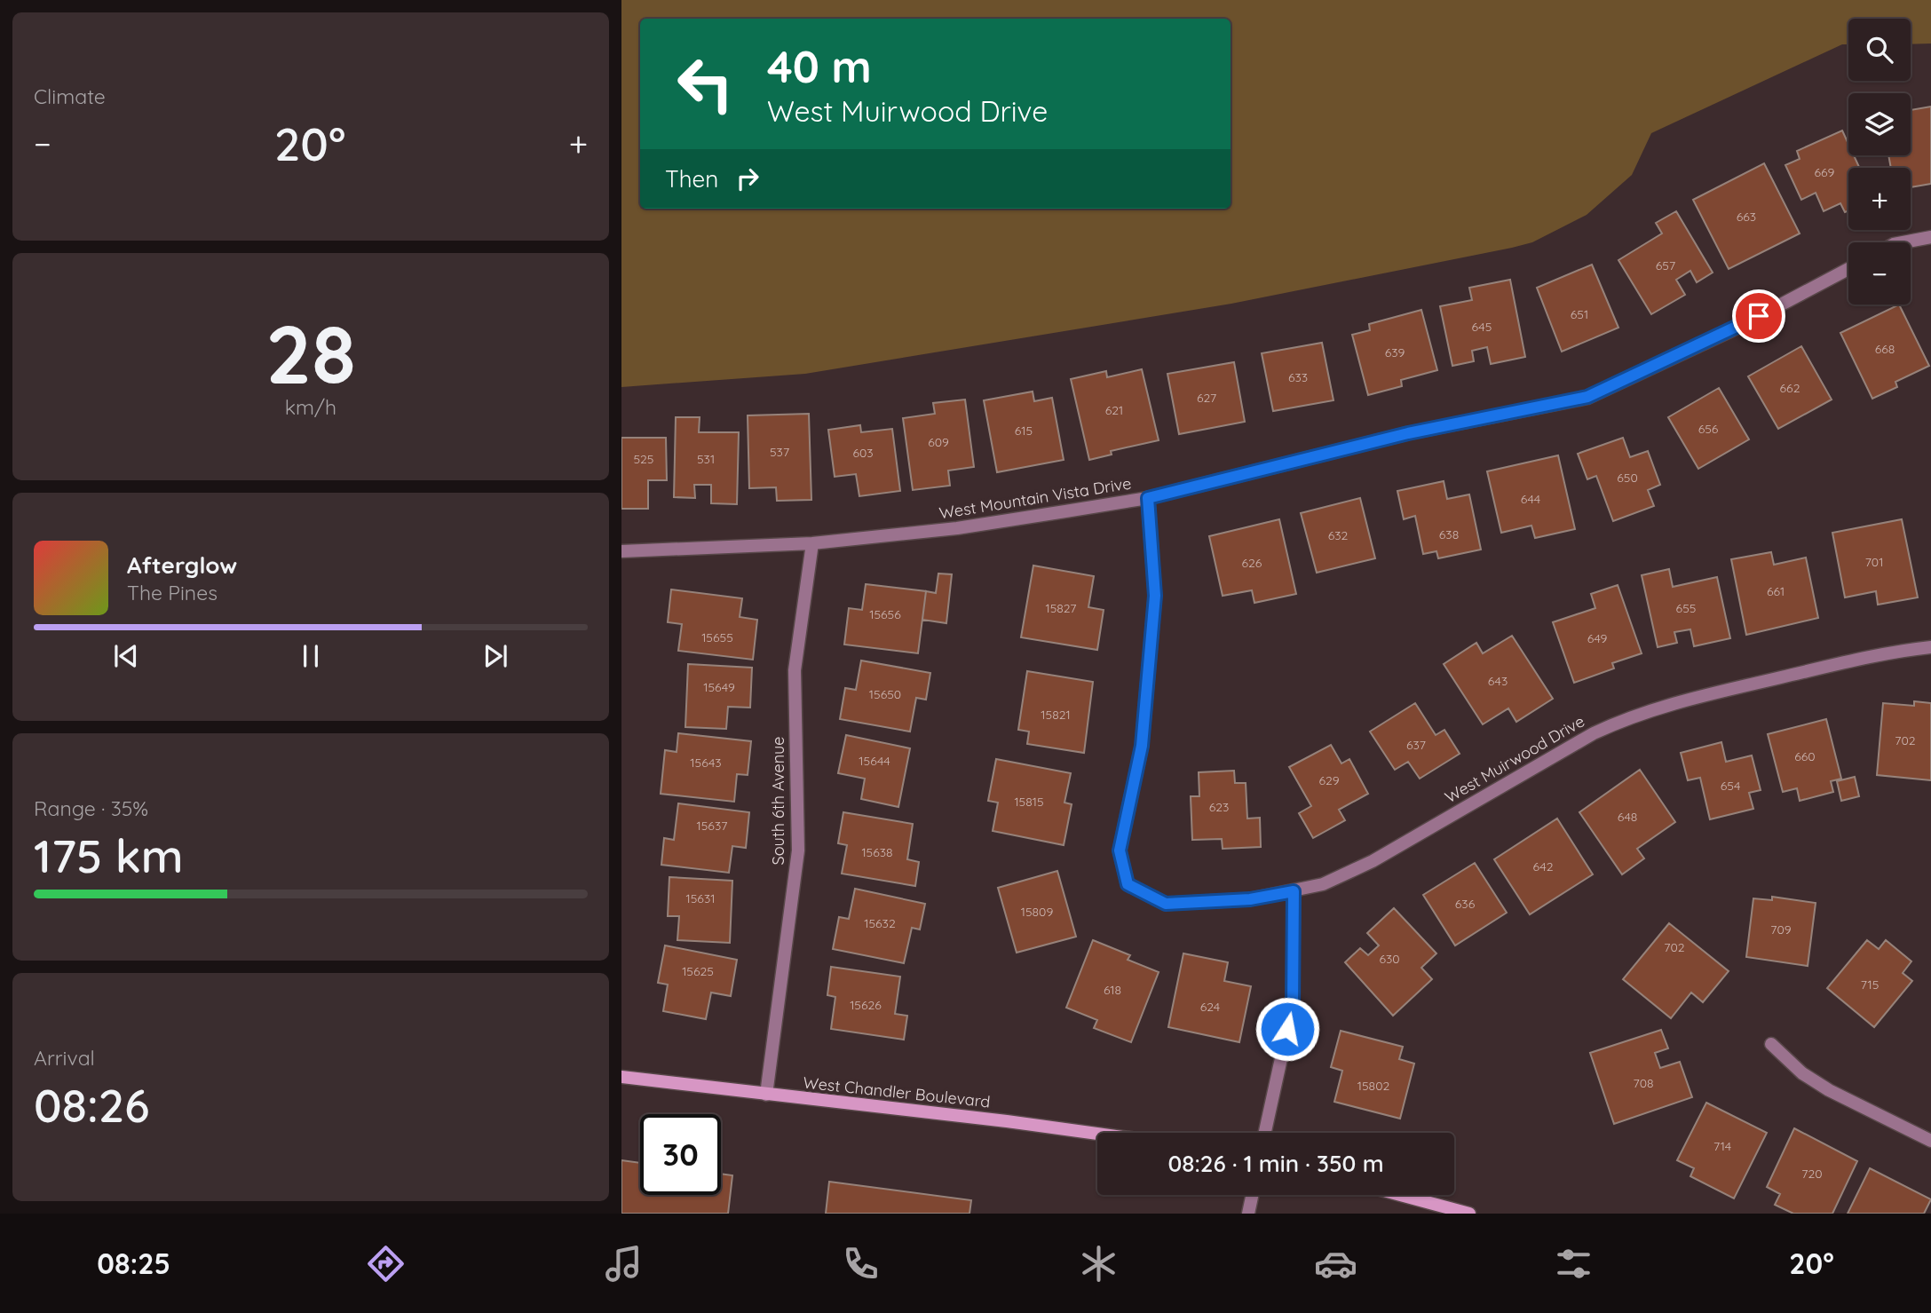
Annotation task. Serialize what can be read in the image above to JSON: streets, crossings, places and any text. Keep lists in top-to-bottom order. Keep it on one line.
{"streets":{"main road":["West Chandler Boulevard"],"street":["West Mountain Vista Drive","West Muirwood Drive","South 6th Avenue"]},"crossings":[["West Mountain Vista Drive","West Muirwood Drive"],["West Mountain Vista Drive","South 6th Avenue"],["South 6th Avenue","West Chandler Boulevard"]],"house_numbers":["669","663","657","651","645","668","639","633","662","627","621","656","615","609","537","603","525","531","650","644","638","632","701","626","661","15827","655","15656","15655","649","643","15649","15650","15821","702","637","660","15644","15643","629","654","15815","623","648","15637","15638","642","15631","636","15809","15632","709","702","630","15625","715","618","15626","624","708","15802","714","720"],"page":{"tile":["Climate",["28","km/h"],["Range · 35%","175 km"],["Arrival","08:26"]],"map_buttons":["+","−"],"turn":["40 m","West Muirwood Drive"],"heat":["−","20°","+"],"then":"Then","song":["Afterglow","The Pines"],"limit":"30","trip":"08:26 · 1 min · 350 m","tabs":["08:25","20°"]}}
